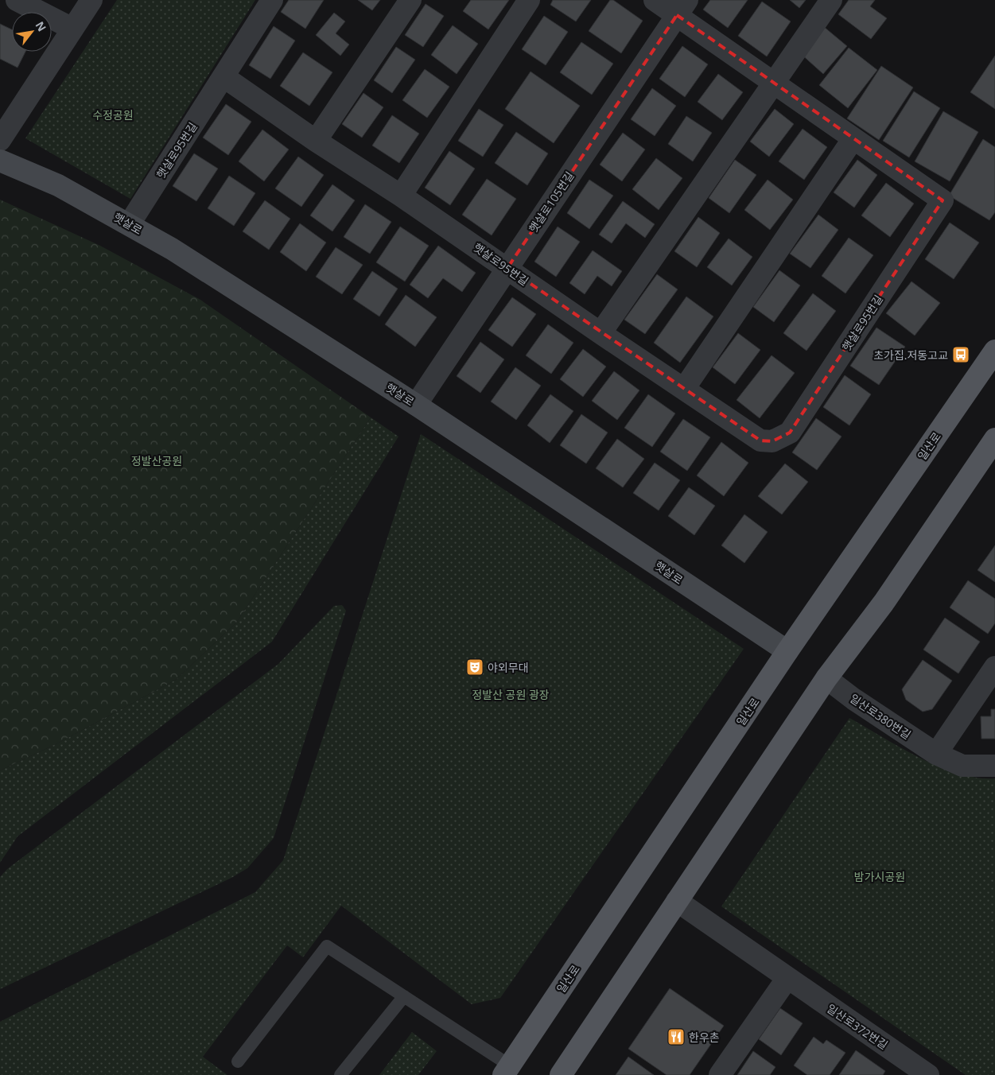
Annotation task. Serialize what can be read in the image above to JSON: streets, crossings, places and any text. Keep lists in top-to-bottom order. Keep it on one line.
{"streets":{"main road":["일산로"],"street":["햇살로95번길","햇살로105번길","햇살로","일산로380번길","일산로372번길"]},"crossings":[["햇살로95번길","햇살로105번길"],["햇살로95번길","햇살로"],["햇살로105번길","햇살로"],["햇살로","일산로"]],"parks":["수정공원","정발산공원","정발산 공원 광장","밤가시공원"],"places":{"bus stop":["초가집.저동고교"],"theatre":["야외무대"],"restaurant":["한우촌"]},"north":"top right"}
